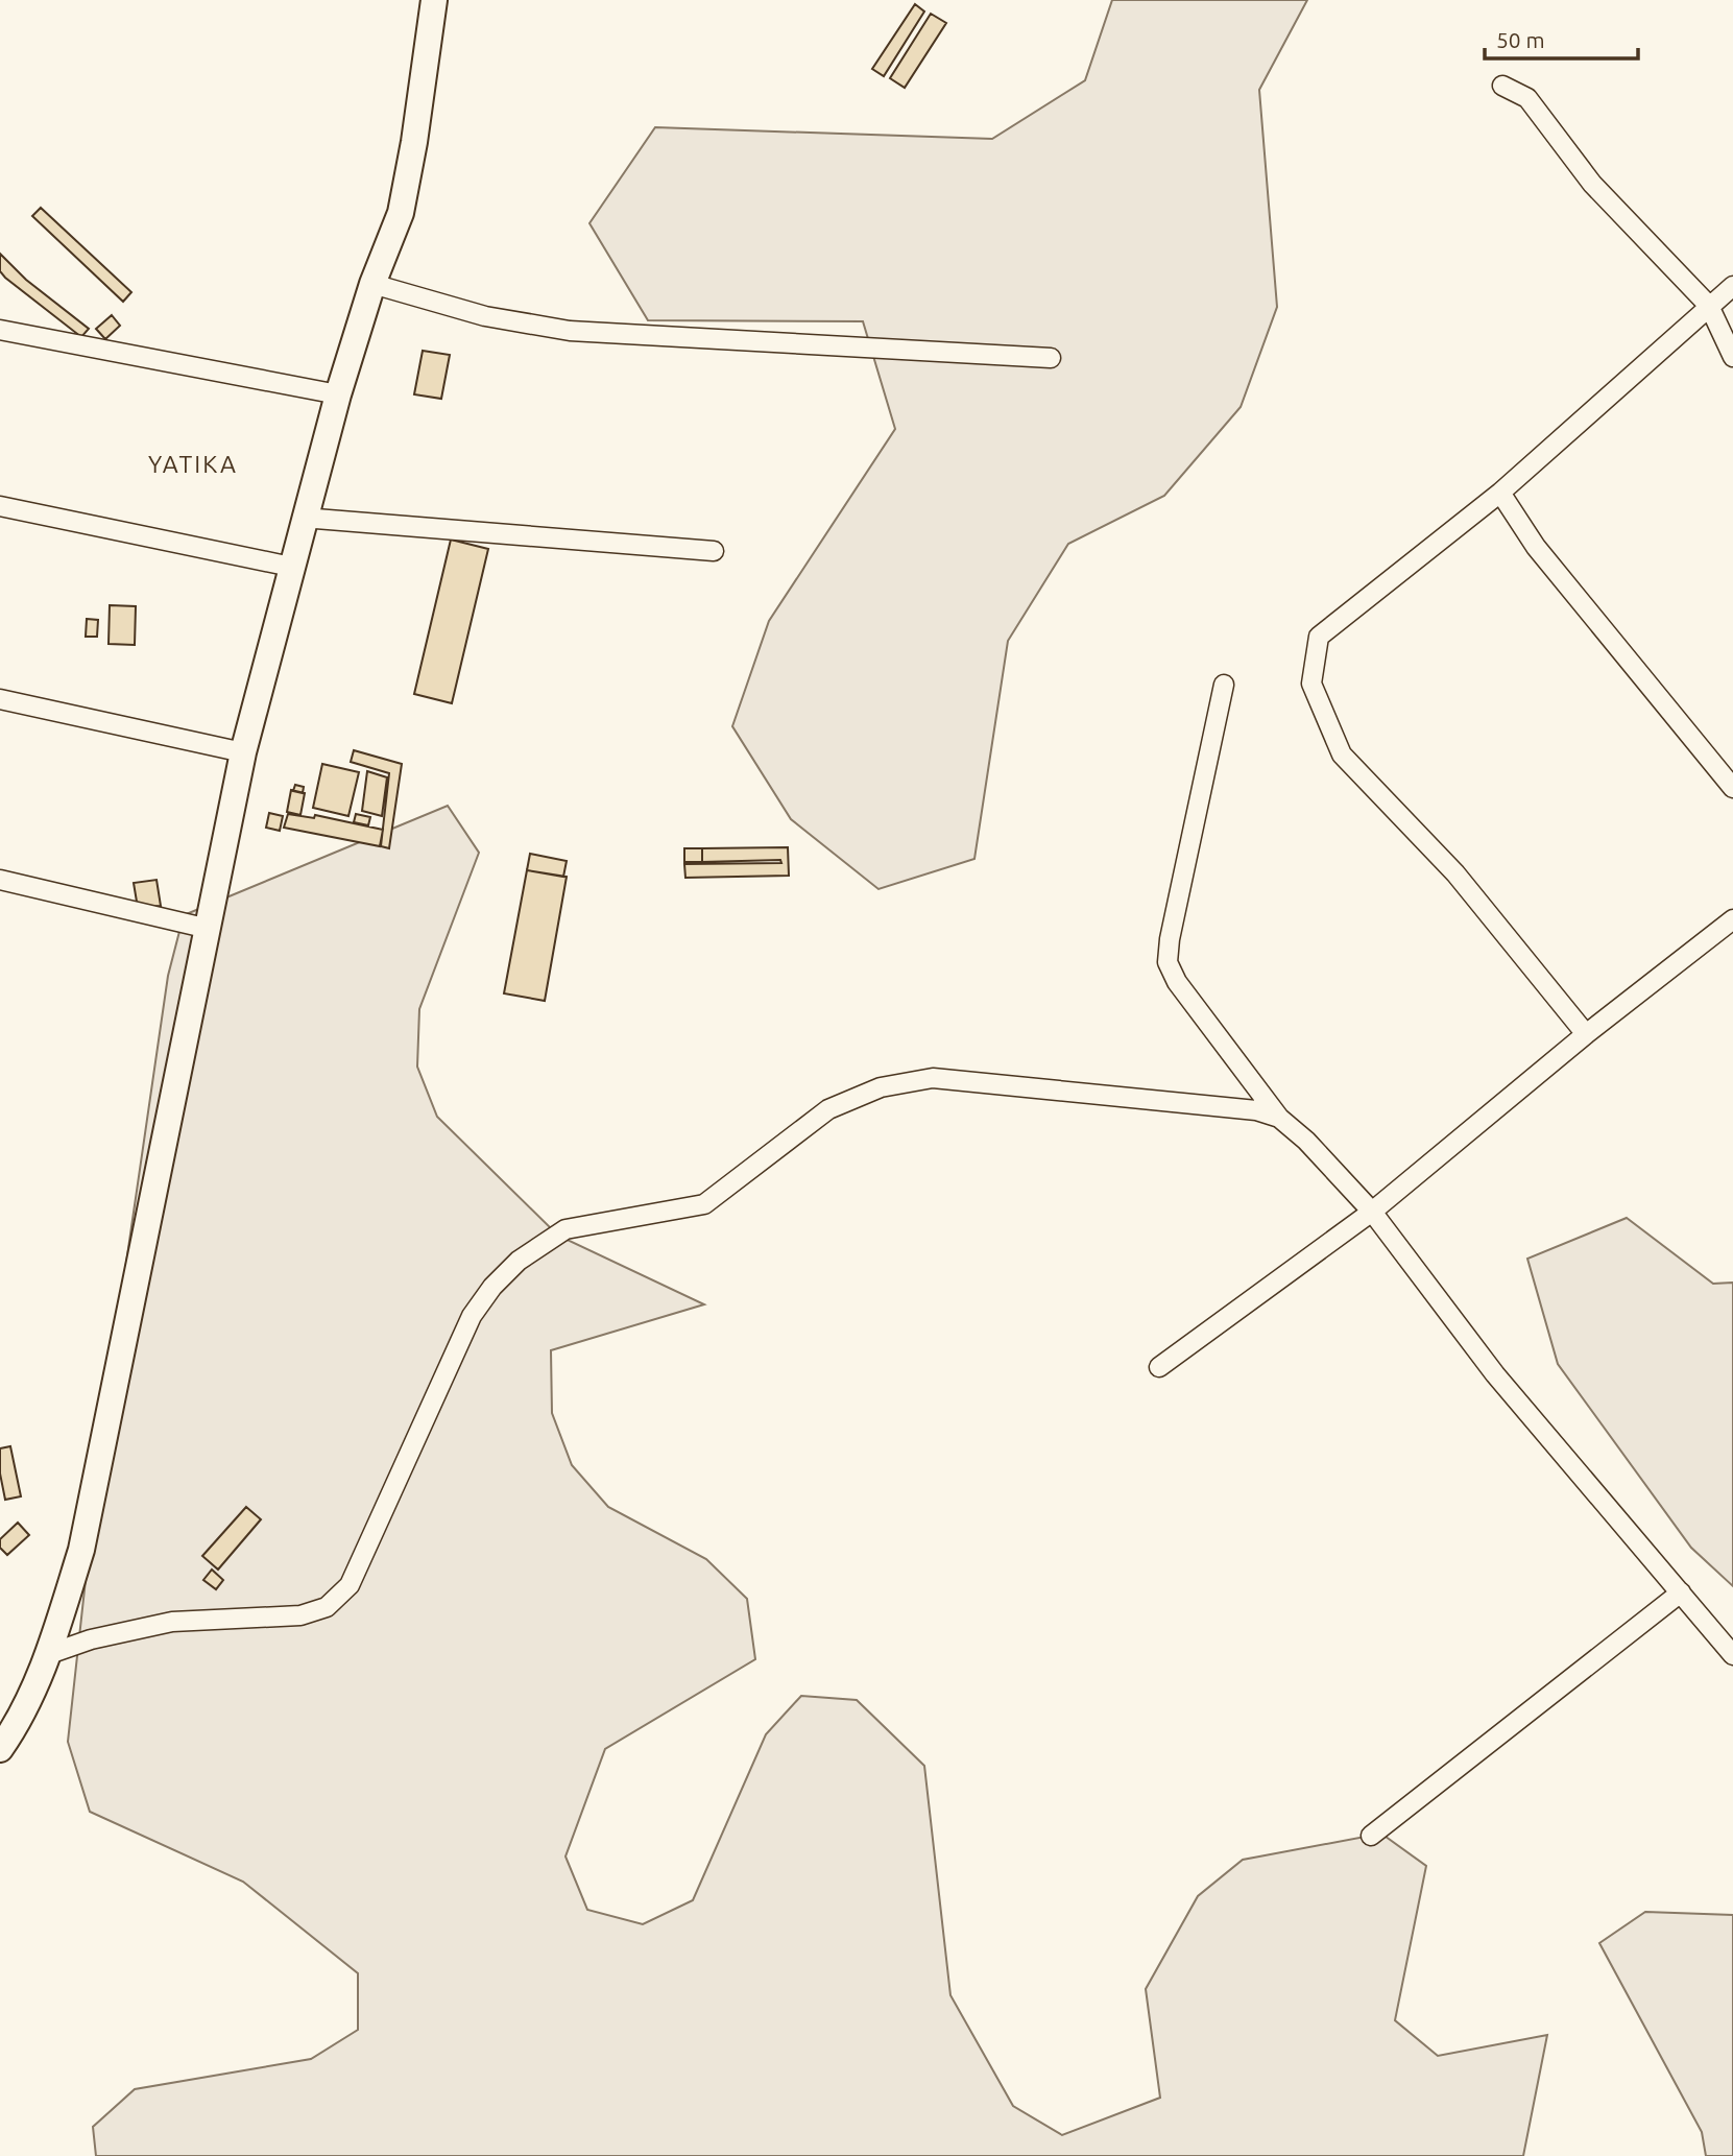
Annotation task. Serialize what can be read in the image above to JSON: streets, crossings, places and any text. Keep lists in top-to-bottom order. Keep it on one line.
{"districts":["YATIKA"],"scale_bar":"50 m"}
